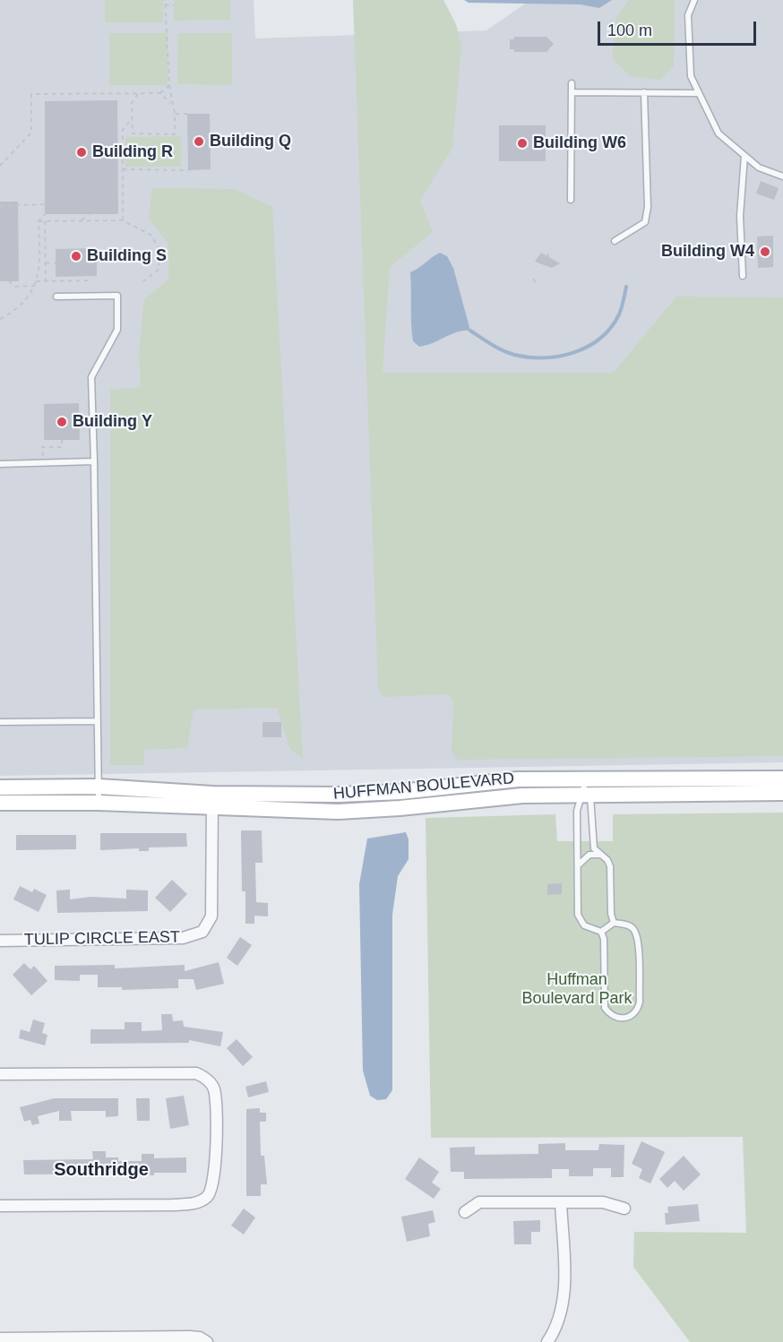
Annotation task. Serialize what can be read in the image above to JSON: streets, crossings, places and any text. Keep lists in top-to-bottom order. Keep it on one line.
{"streets":{"street":["HUFFMAN BOULEVARD","TULIP CIRCLE EAST"]},"crossings":[["HUFFMAN BOULEVARD","TULIP CIRCLE EAST"]],"districts":["Southridge"],"parks":["Huffman Boulevard Park"],"places":["Building Q","Building W6","Building R","Building W4","Building S","Building Y"],"scale_bar":"100 m"}
